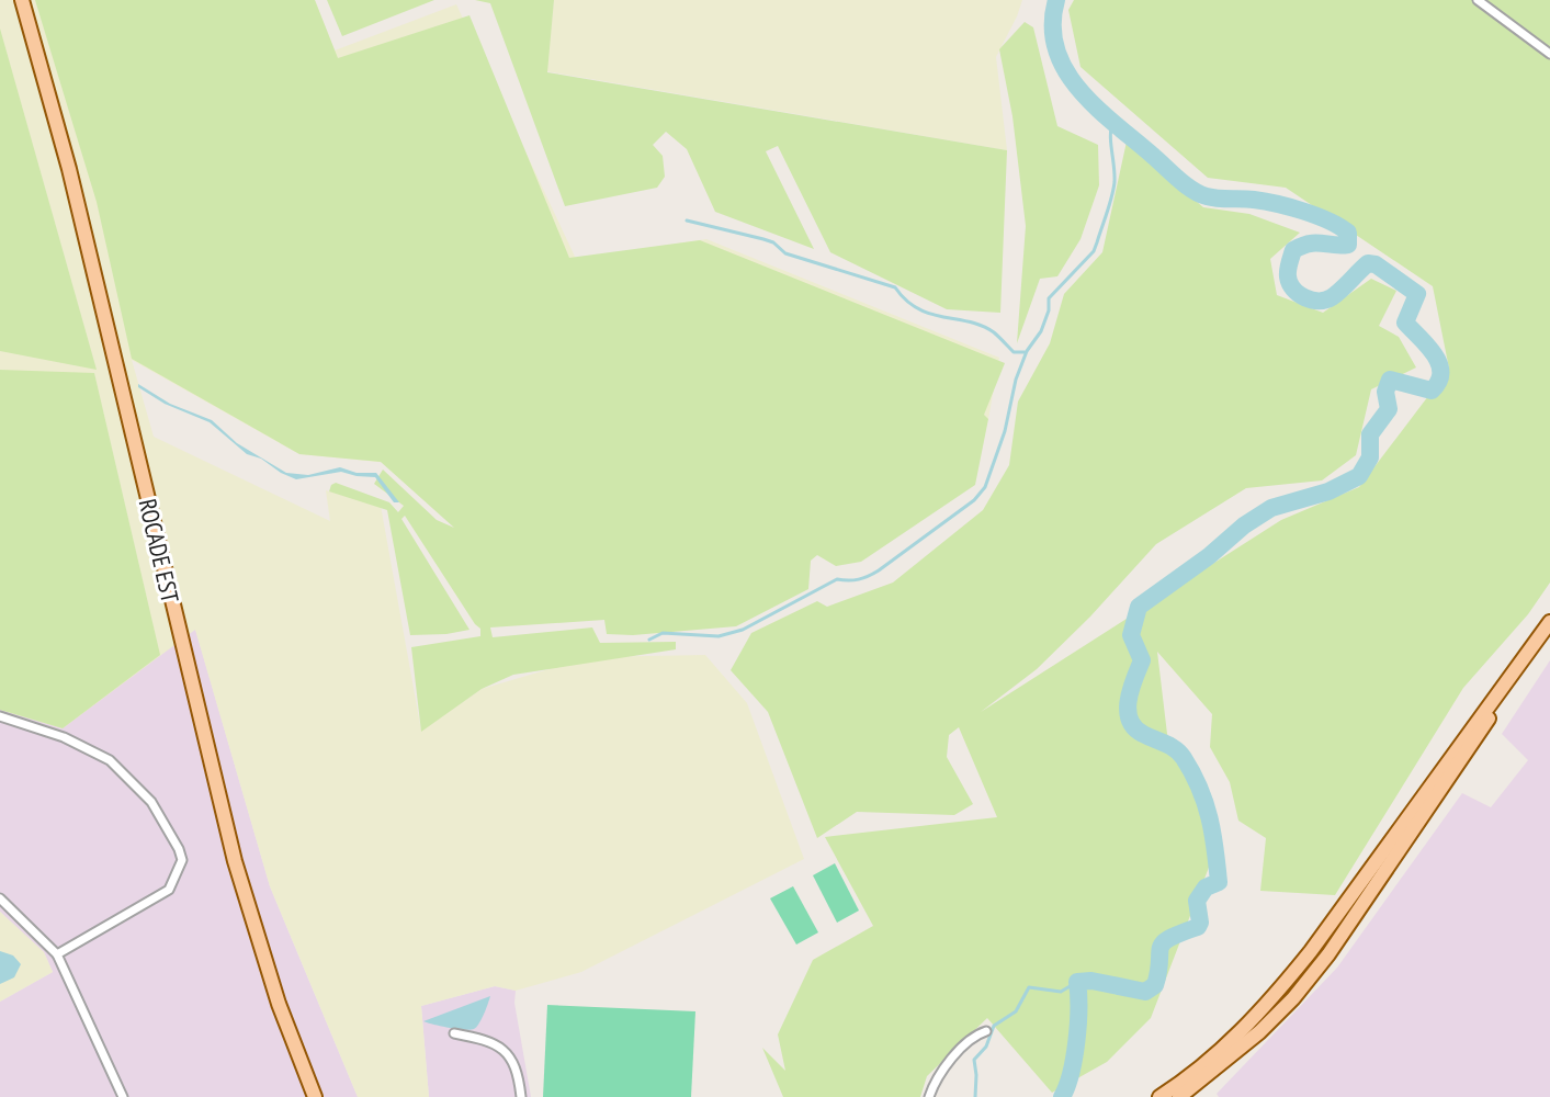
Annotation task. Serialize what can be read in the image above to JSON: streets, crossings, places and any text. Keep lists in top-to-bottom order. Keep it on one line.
{"streets":{"main road":["ROCADE EST"]}}
